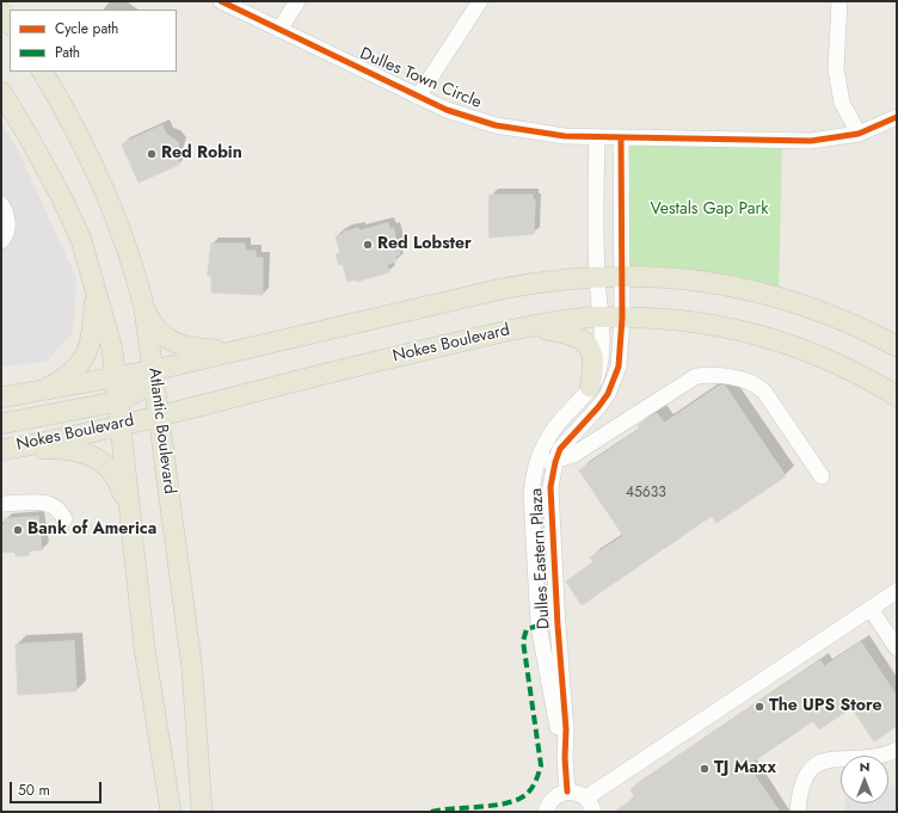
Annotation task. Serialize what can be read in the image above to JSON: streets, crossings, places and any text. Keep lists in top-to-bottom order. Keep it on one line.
{"streets":{"main road":["Nokes Boulevard","Atlantic Boulevard"],"street":["Dulles Town Circle","Dulles Eastern Plaza"]},"crossings":[["Nokes Boulevard","Atlantic Boulevard"],["Nokes Boulevard","Dulles Eastern Plaza"]],"parks":["Vestals Gap Park"],"places":["Red Robin","Red Lobster","Bank of America","The UPS Store","TJ Maxx"],"house_numbers":["45633"],"legend":["Cycle path","Path"],"scale_bar":"50 m","north":"top"}
